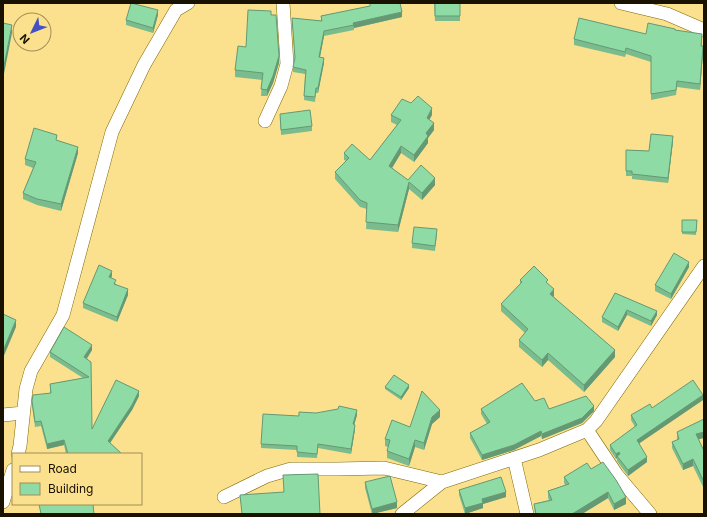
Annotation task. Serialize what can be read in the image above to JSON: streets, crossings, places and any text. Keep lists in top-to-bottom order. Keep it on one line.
{"legend":["Road","Building"],"north":"bottom left"}
